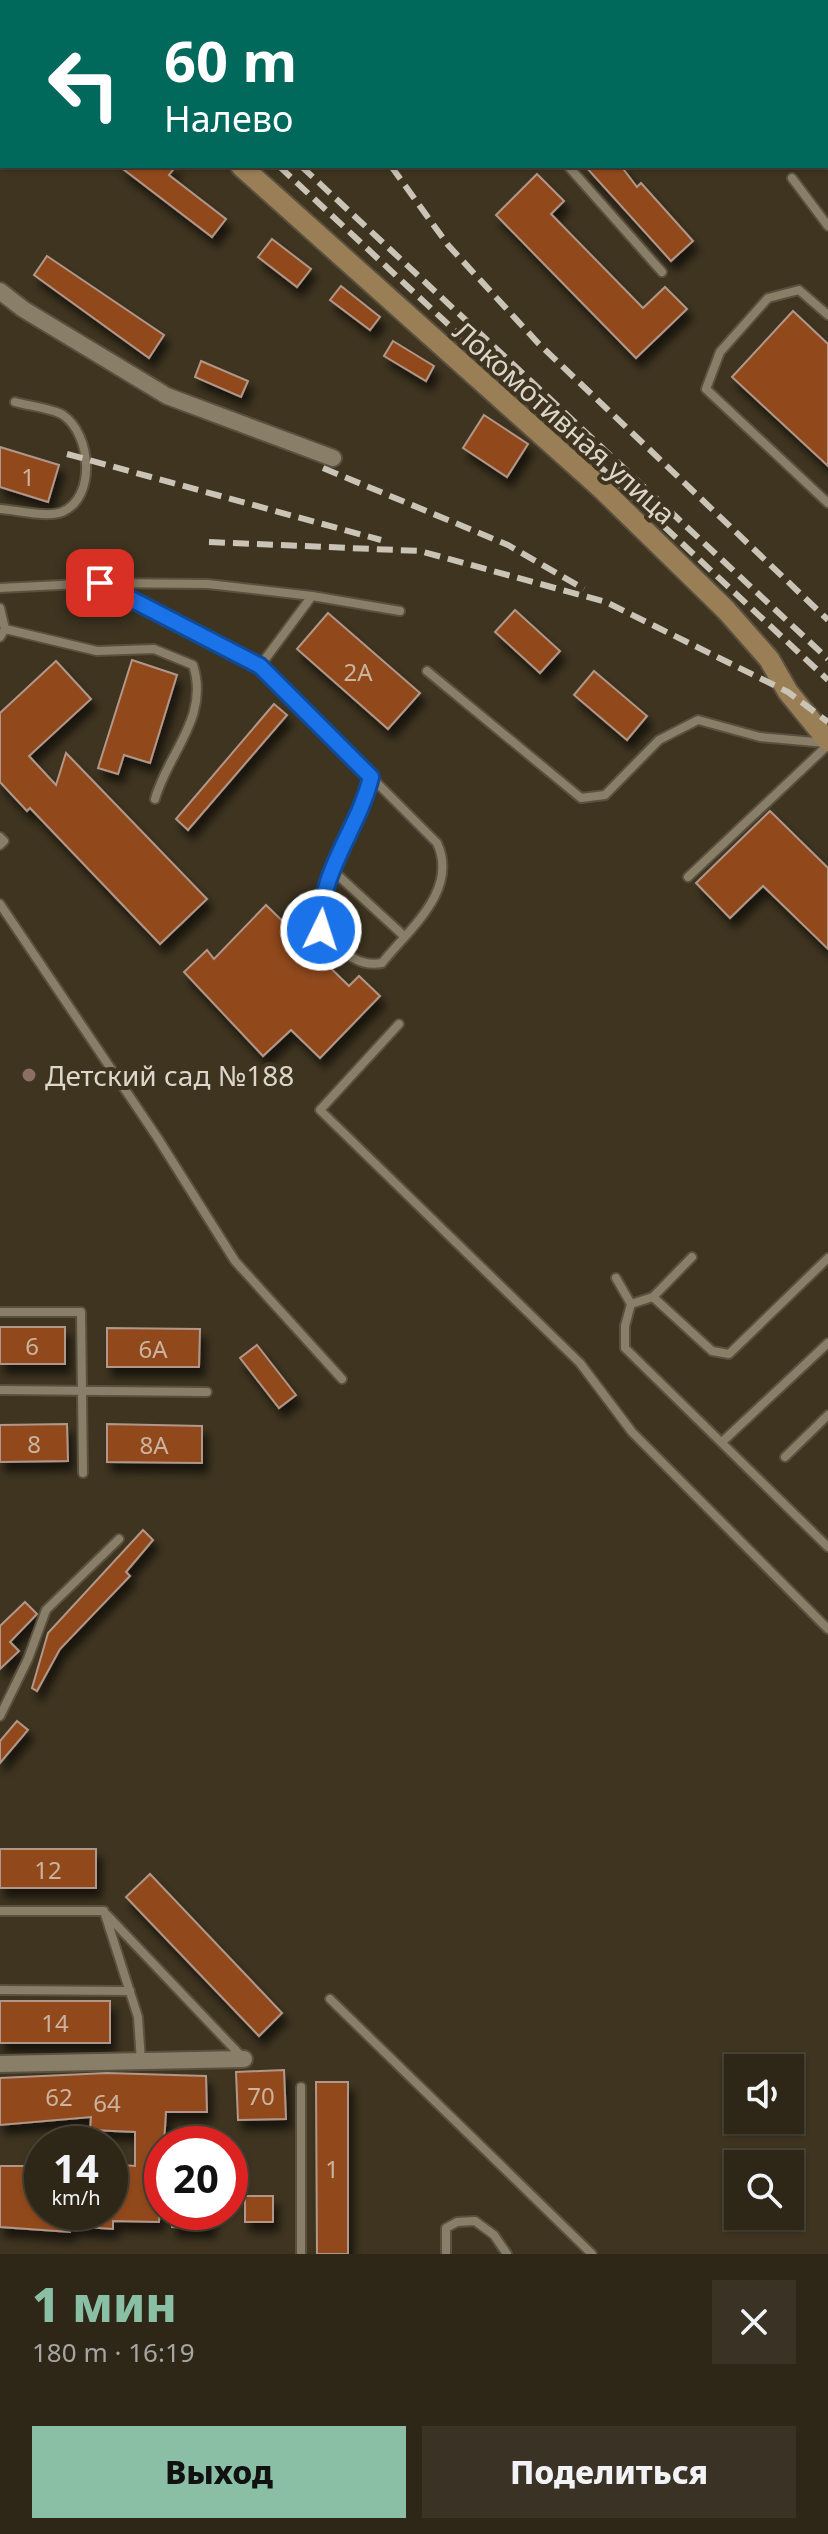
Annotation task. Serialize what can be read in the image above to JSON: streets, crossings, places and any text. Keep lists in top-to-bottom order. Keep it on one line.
{"streets":{"street":["Локомотивная улица"]},"places":["Детский сад №188"],"house_numbers":["1","2А","6","6А","8","8А","12","14","70","62","64","1"],"page":{"turn":["60 m","Налево"],"speed":"14 km/h","limit":"20","heading":["1 мин","180 m · 16:19"],"buttons":["Выход","Поделиться"]}}
